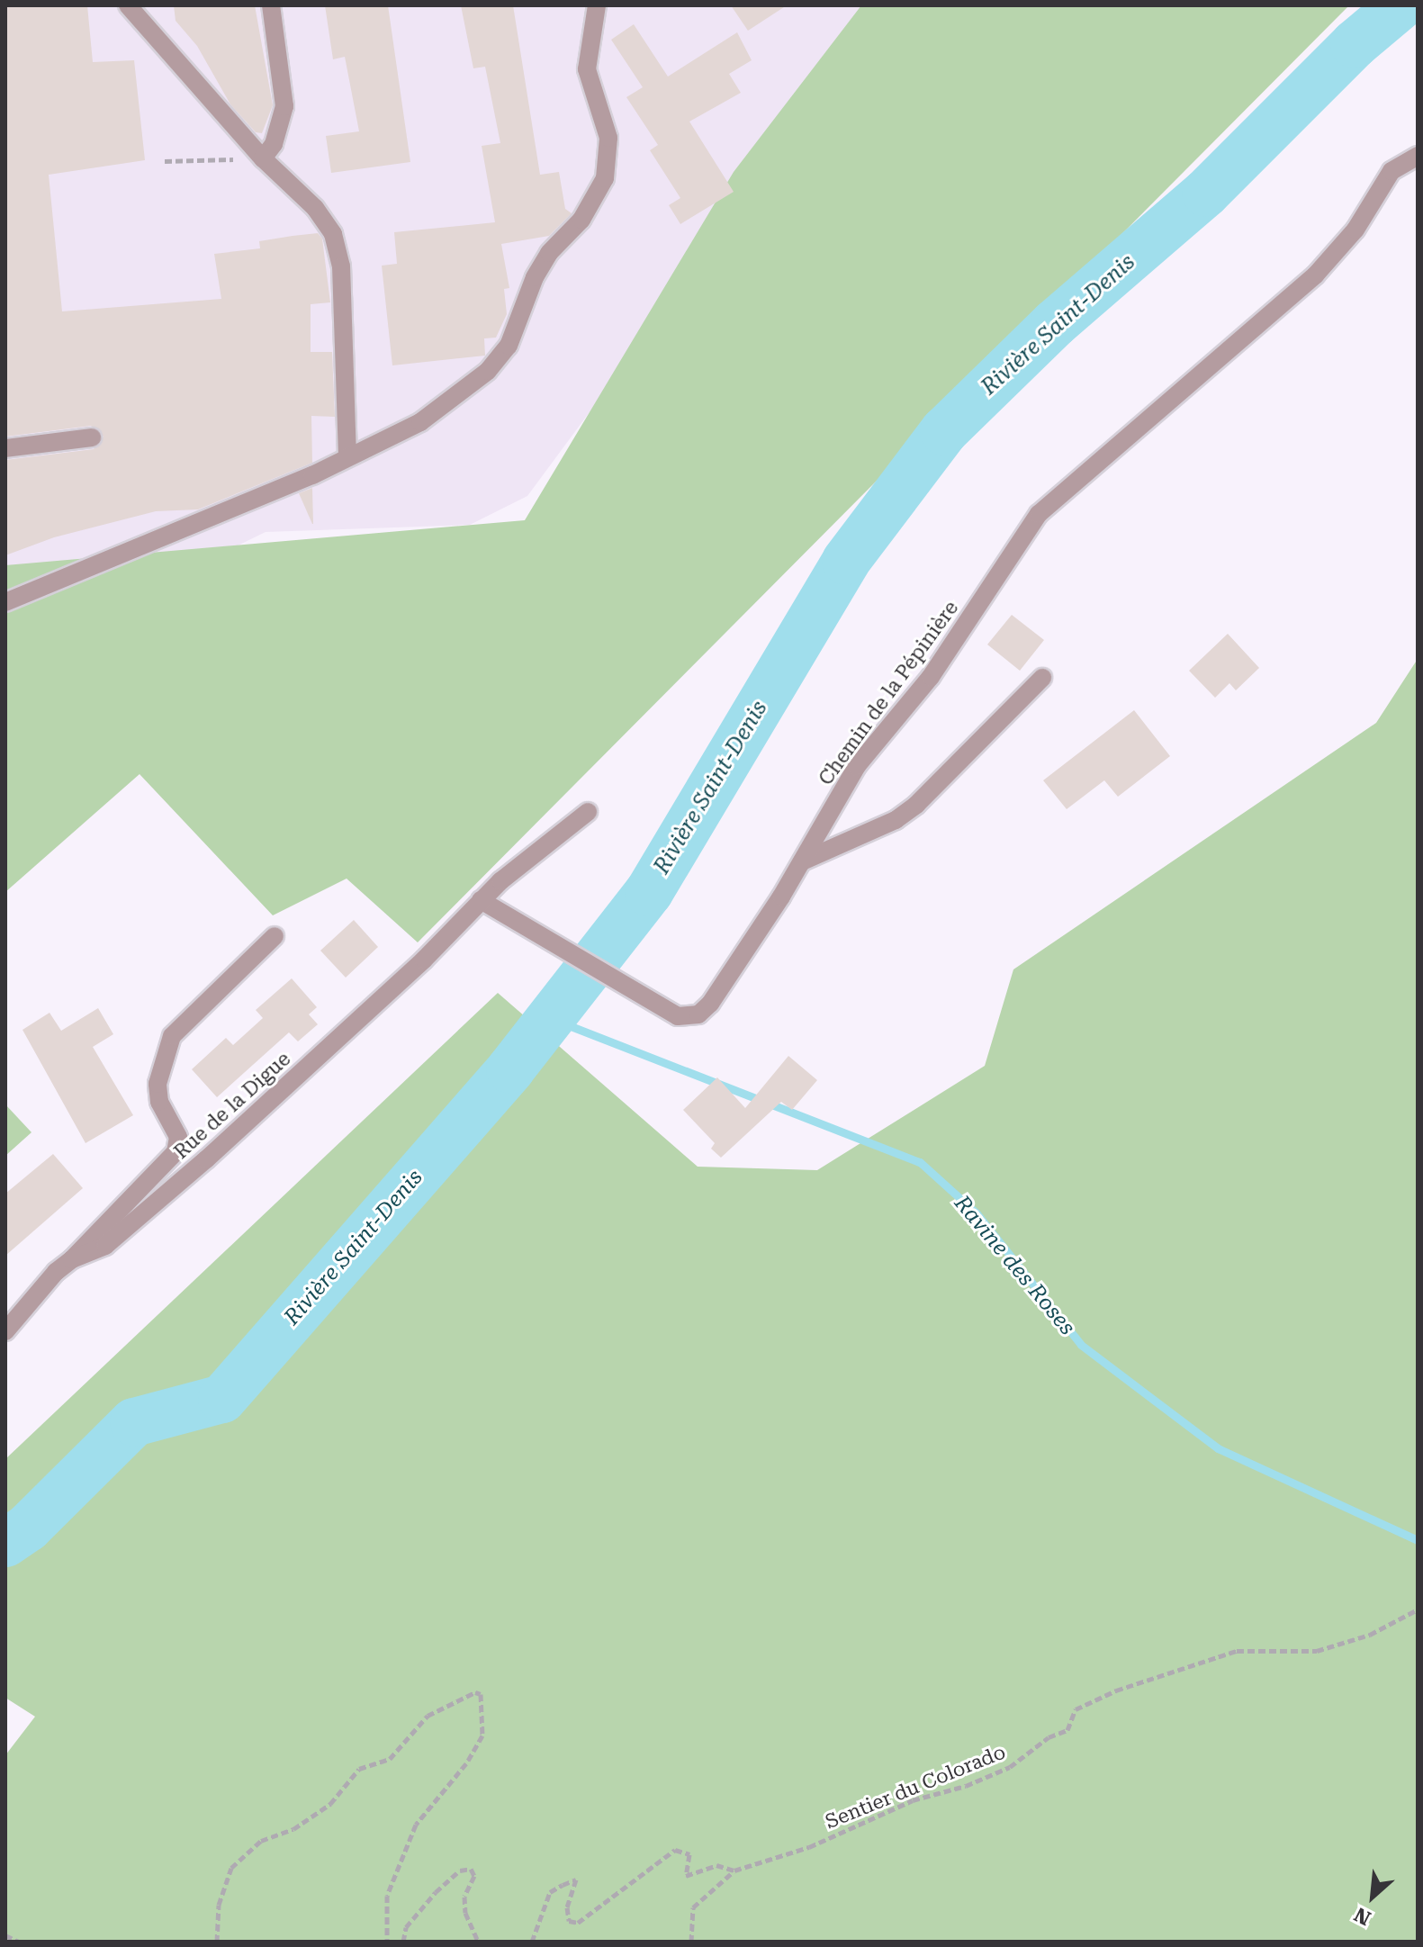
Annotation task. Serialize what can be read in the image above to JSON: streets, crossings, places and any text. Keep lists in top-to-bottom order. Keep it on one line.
{"streets":{"street":["Chemin de la Pépinière","Rue de la Digue"],"path":["Sentier du Colorado"]},"crossings":[["Chemin de la Pépinière","Rue de la Digue"]],"water":["Rivière Saint-Denis","Ravine des Roses"],"north":"bottom left"}
